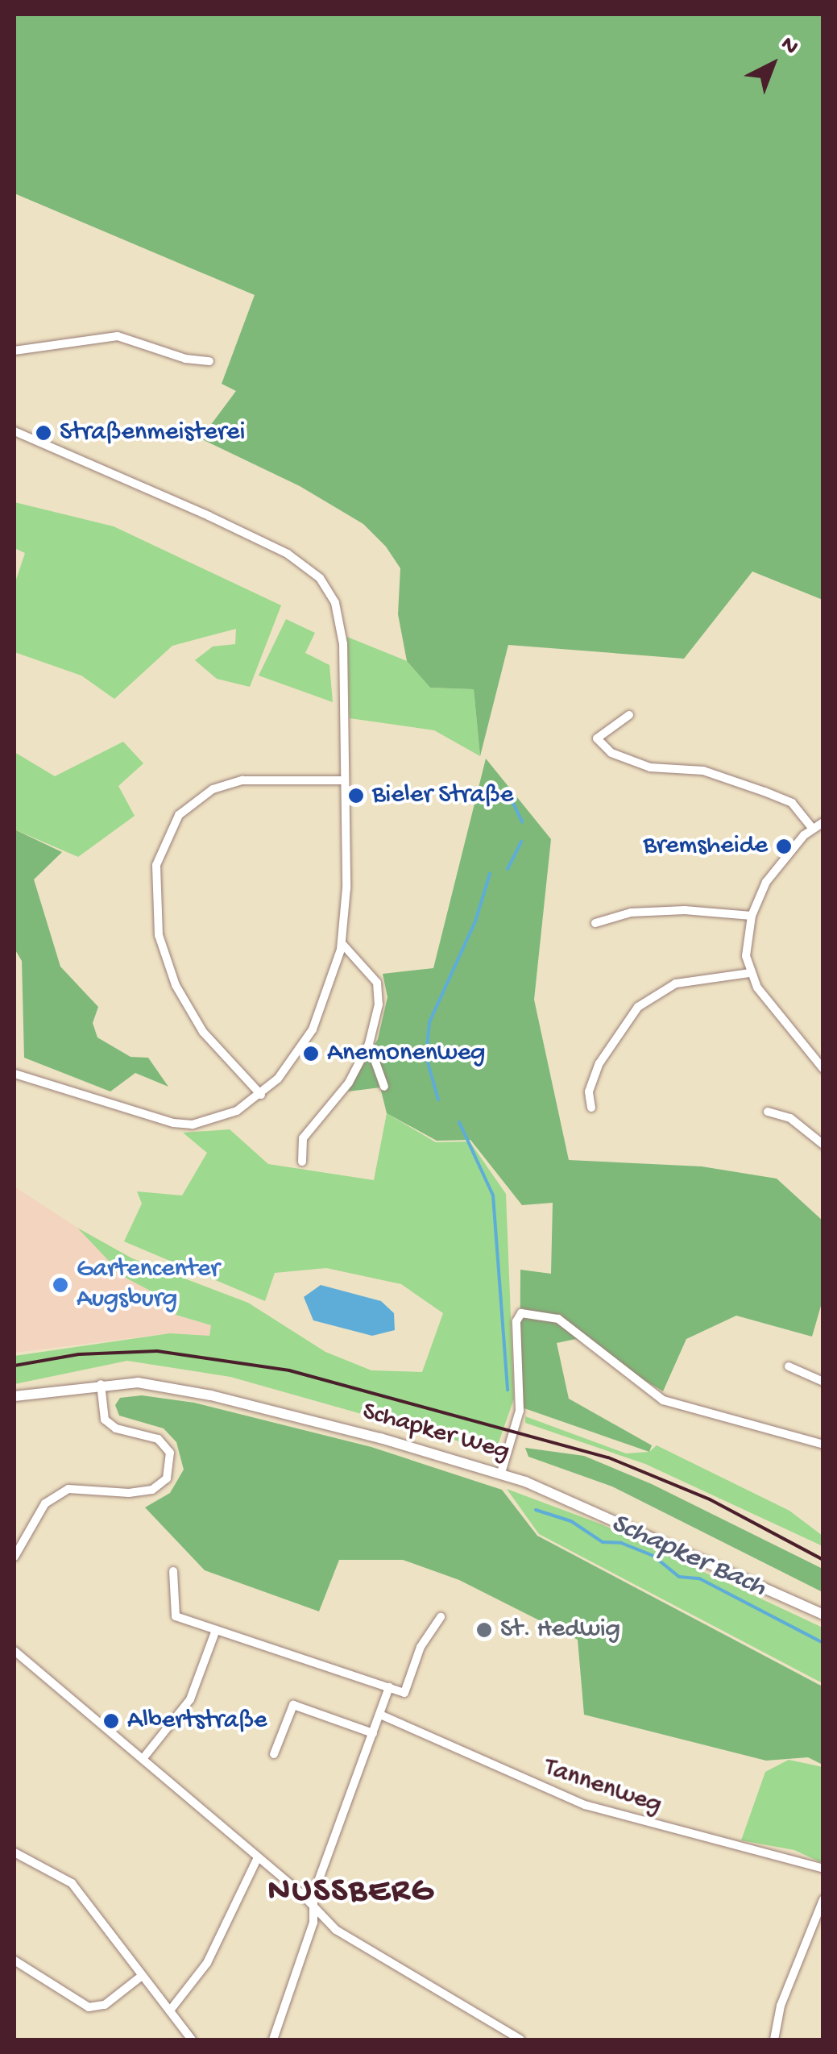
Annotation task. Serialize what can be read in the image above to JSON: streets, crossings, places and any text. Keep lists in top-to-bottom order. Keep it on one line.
{"streets":{"street":["Schapker Weg","Tannenweg"]},"districts":["NUSSBERG"],"water":["Schapker Bach"],"places":["Straßenmeisterei","Bieler Straße","Bremsheide","Anemonenweg","Gartencenter Augsburg","St. Hedwig","Albertstraße"],"north":"top right"}
